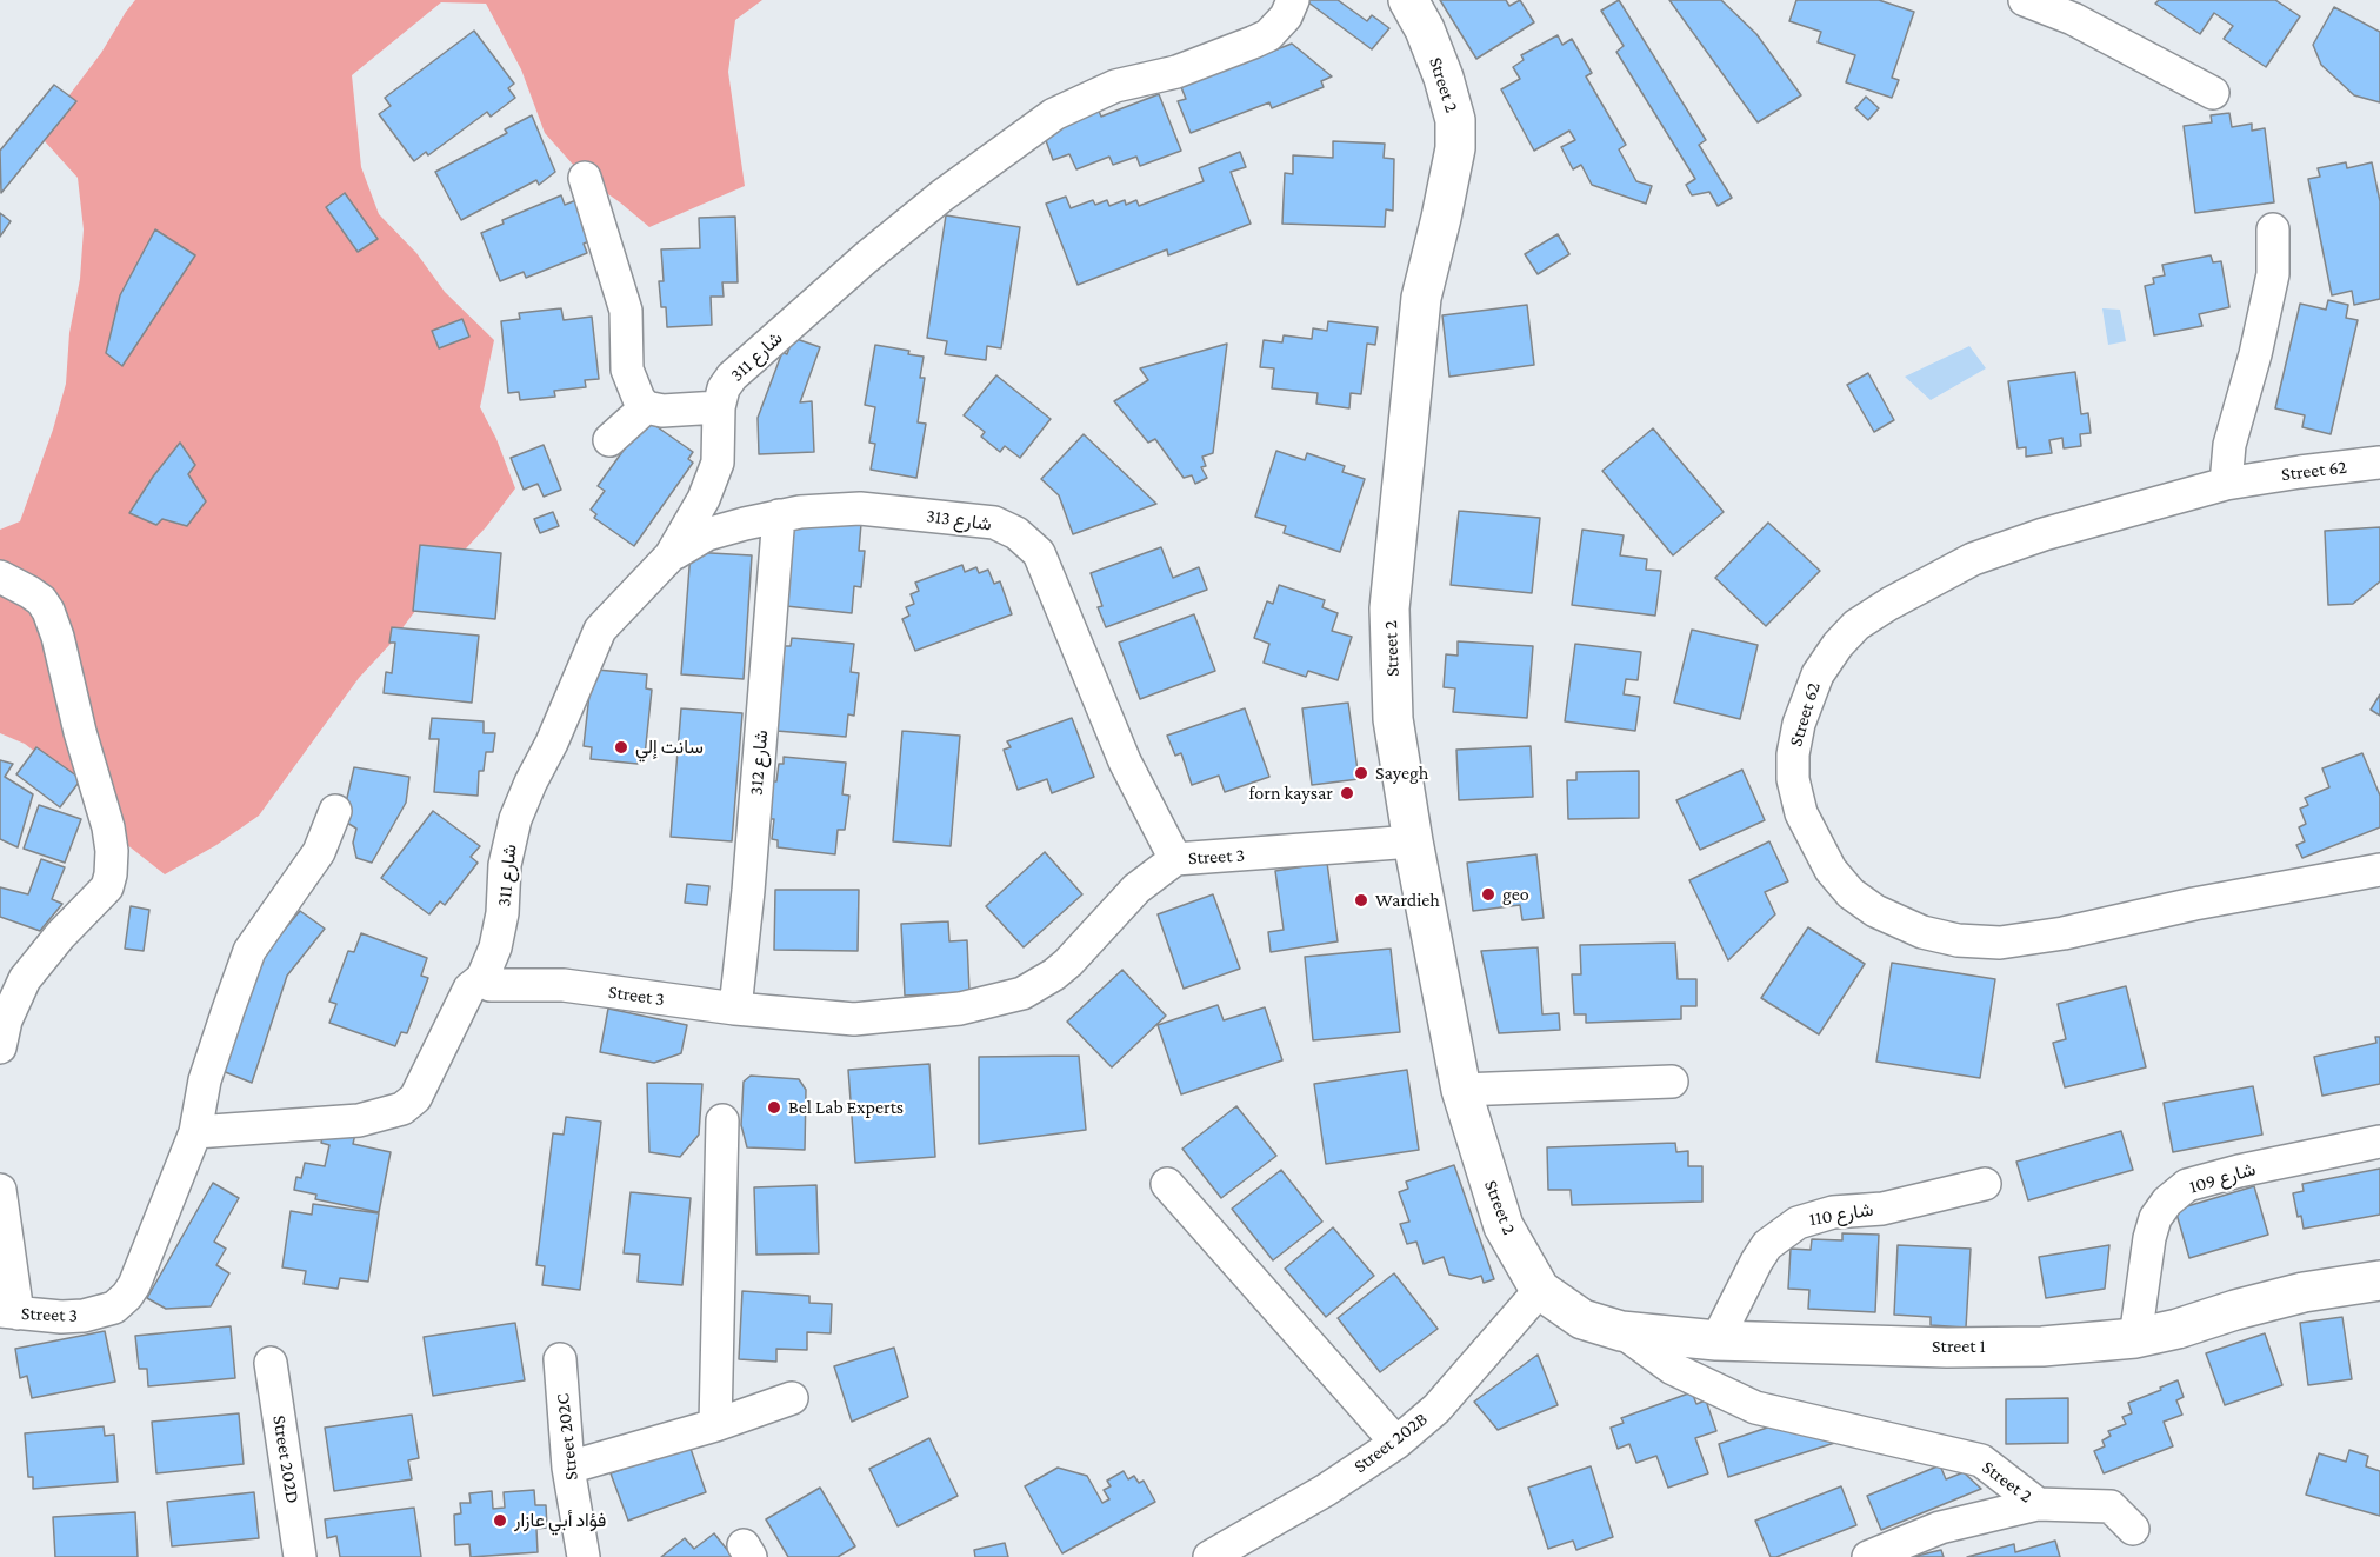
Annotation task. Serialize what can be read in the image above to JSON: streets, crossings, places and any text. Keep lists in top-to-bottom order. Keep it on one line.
{"streets":{"street":["Street 2","شارع 311","Street 62","شارع 313","شارع 312","Street 3","شارع 109","شارع 110","Street 1","Street 202C","Street 202B","Street 202D"]},"crossings":[["Street 2","Street 3"],["Street 2","Street 1"],["Street 2","Street 202B"],["شارع 311","شارع 313"],["شارع 311","Street 3"],["شارع 313","شارع 312"],["شارع 313","Street 3"],["شارع 312","Street 3"],["شارع 109","Street 1"],["شارع 110","Street 1"],["Street 1","Street 202B"]],"places":["سانت إلي","Sayegh","forn kaysar","geo","Wardieh","Bel Lab Experts","فؤاد أبي عازار"]}
